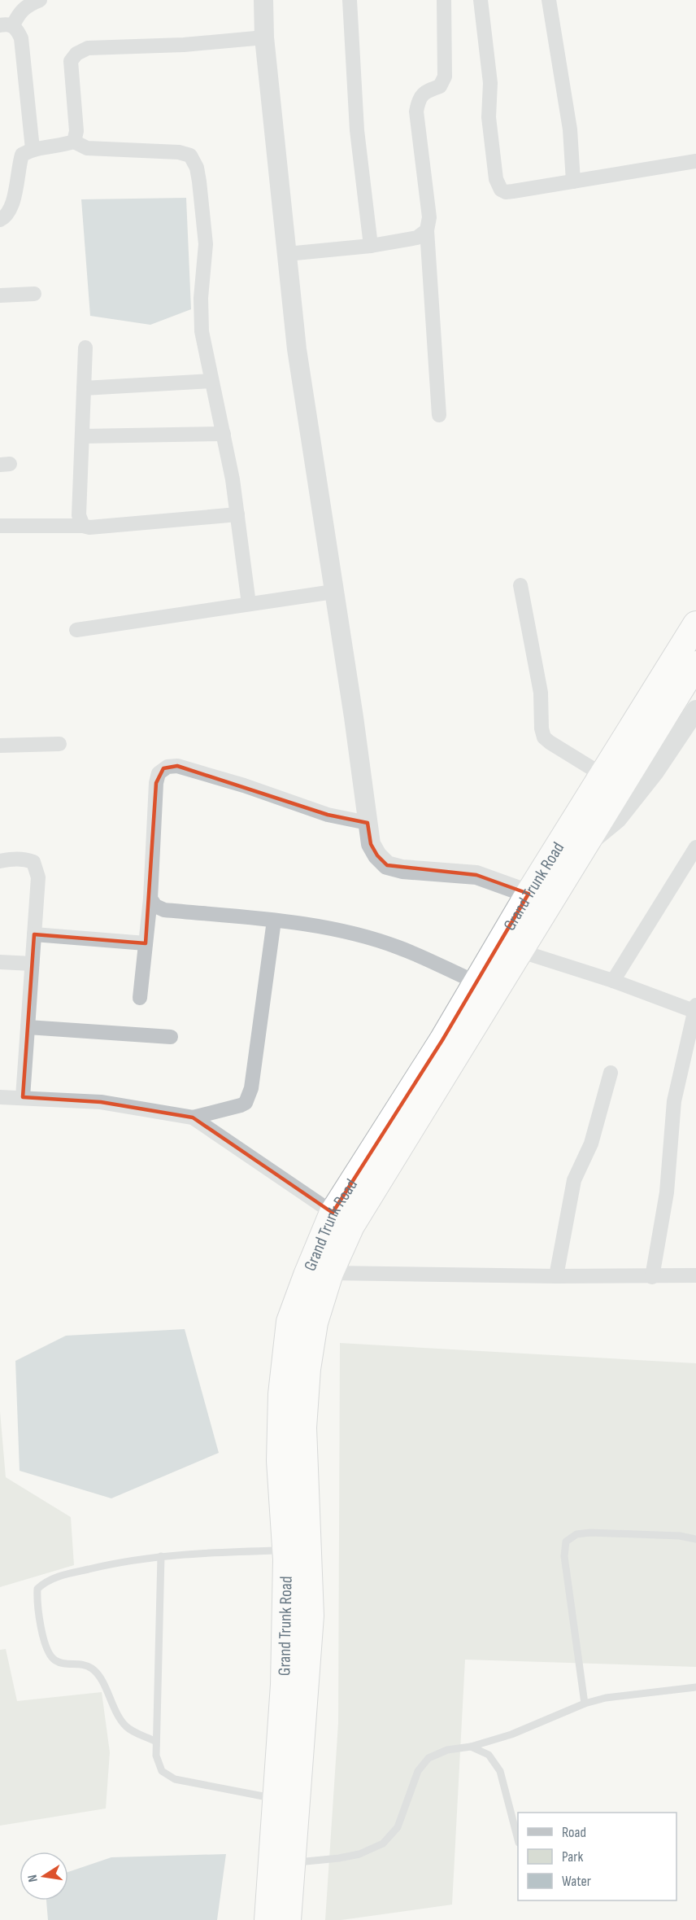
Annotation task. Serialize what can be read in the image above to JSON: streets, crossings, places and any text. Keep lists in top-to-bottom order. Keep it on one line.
{"streets":{"highway":["Grand Trunk Road"]},"legend":["Road","Park","Water"],"north":"left"}
